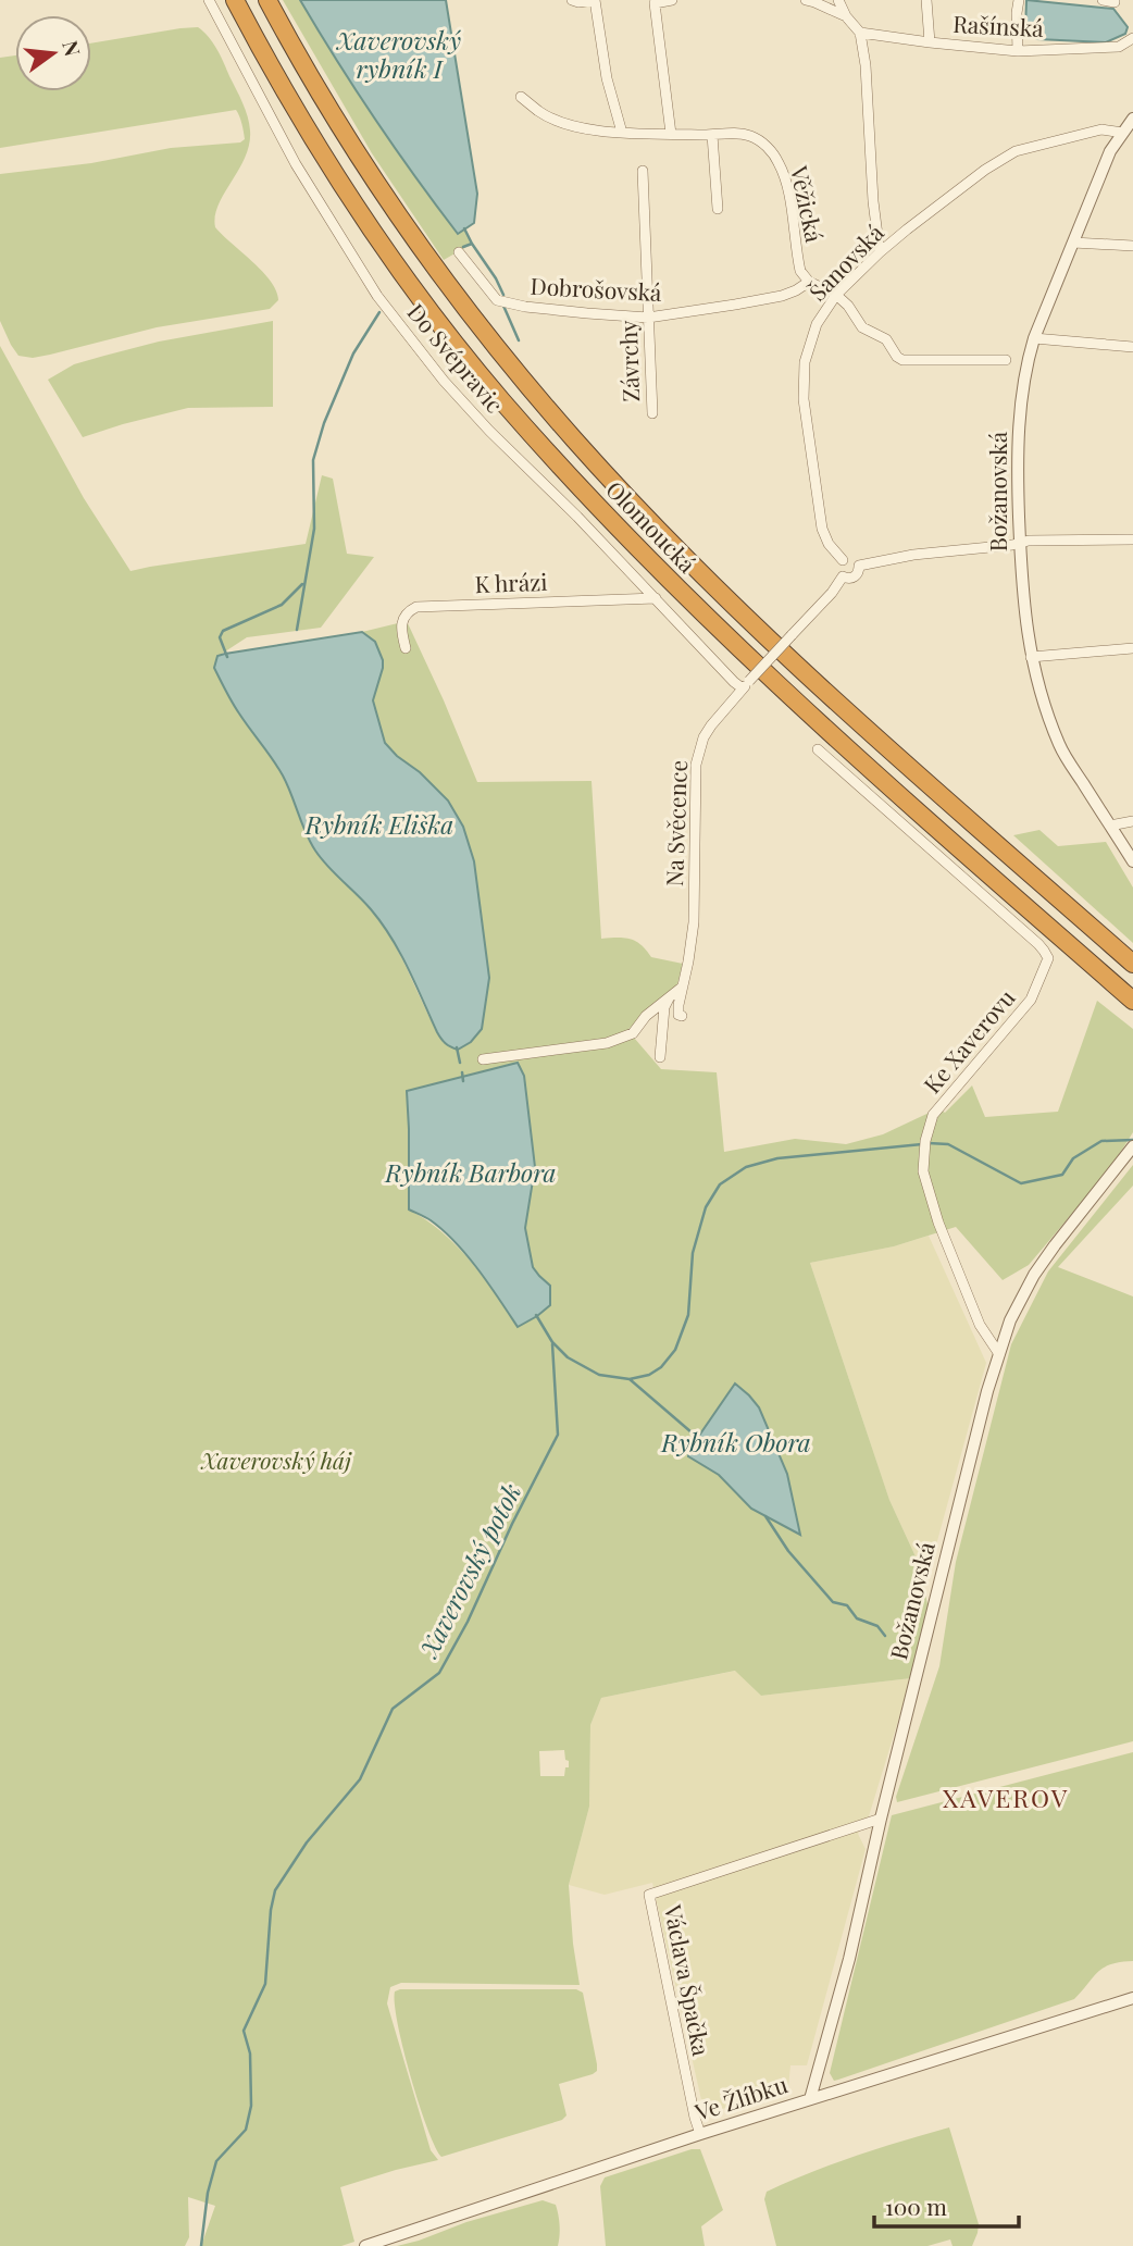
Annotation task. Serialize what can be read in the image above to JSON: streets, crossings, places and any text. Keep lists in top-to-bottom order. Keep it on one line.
{"streets":{"highway":["Olomoucká"],"street":["Rašínská","Věžická","Šanovská","Dobrošovská","Do Svépravic","Závrchy","Božanovská","K hrázi","Na Svěcence","Ke Xaverovu","Václava Špačka","Ve Žlíbku"]},"crossings":[["Věžická","Dobrošovská"],["Šanovská","Božanovská"],["Šanovská","Na Svěcence"],["Dobrošovská","Závrchy"],["Do Svépravic","K hrázi"],["Do Svépravic","Na Svěcence"],["Božanovská","Ke Xaverovu"],["Božanovská","Václava Špačka"],["Božanovská","Ve Žlíbku"],["Václava Špačka","Ve Žlíbku"]],"districts":["XAVEROV"],"water":["Xaverovský rybník I","Rybník Eliška","Rybník Barbora","Rybník Obora","Xaverovský potok"],"parks":["Xaverovský háj"],"scale_bar":"100 m","north":"right"}
